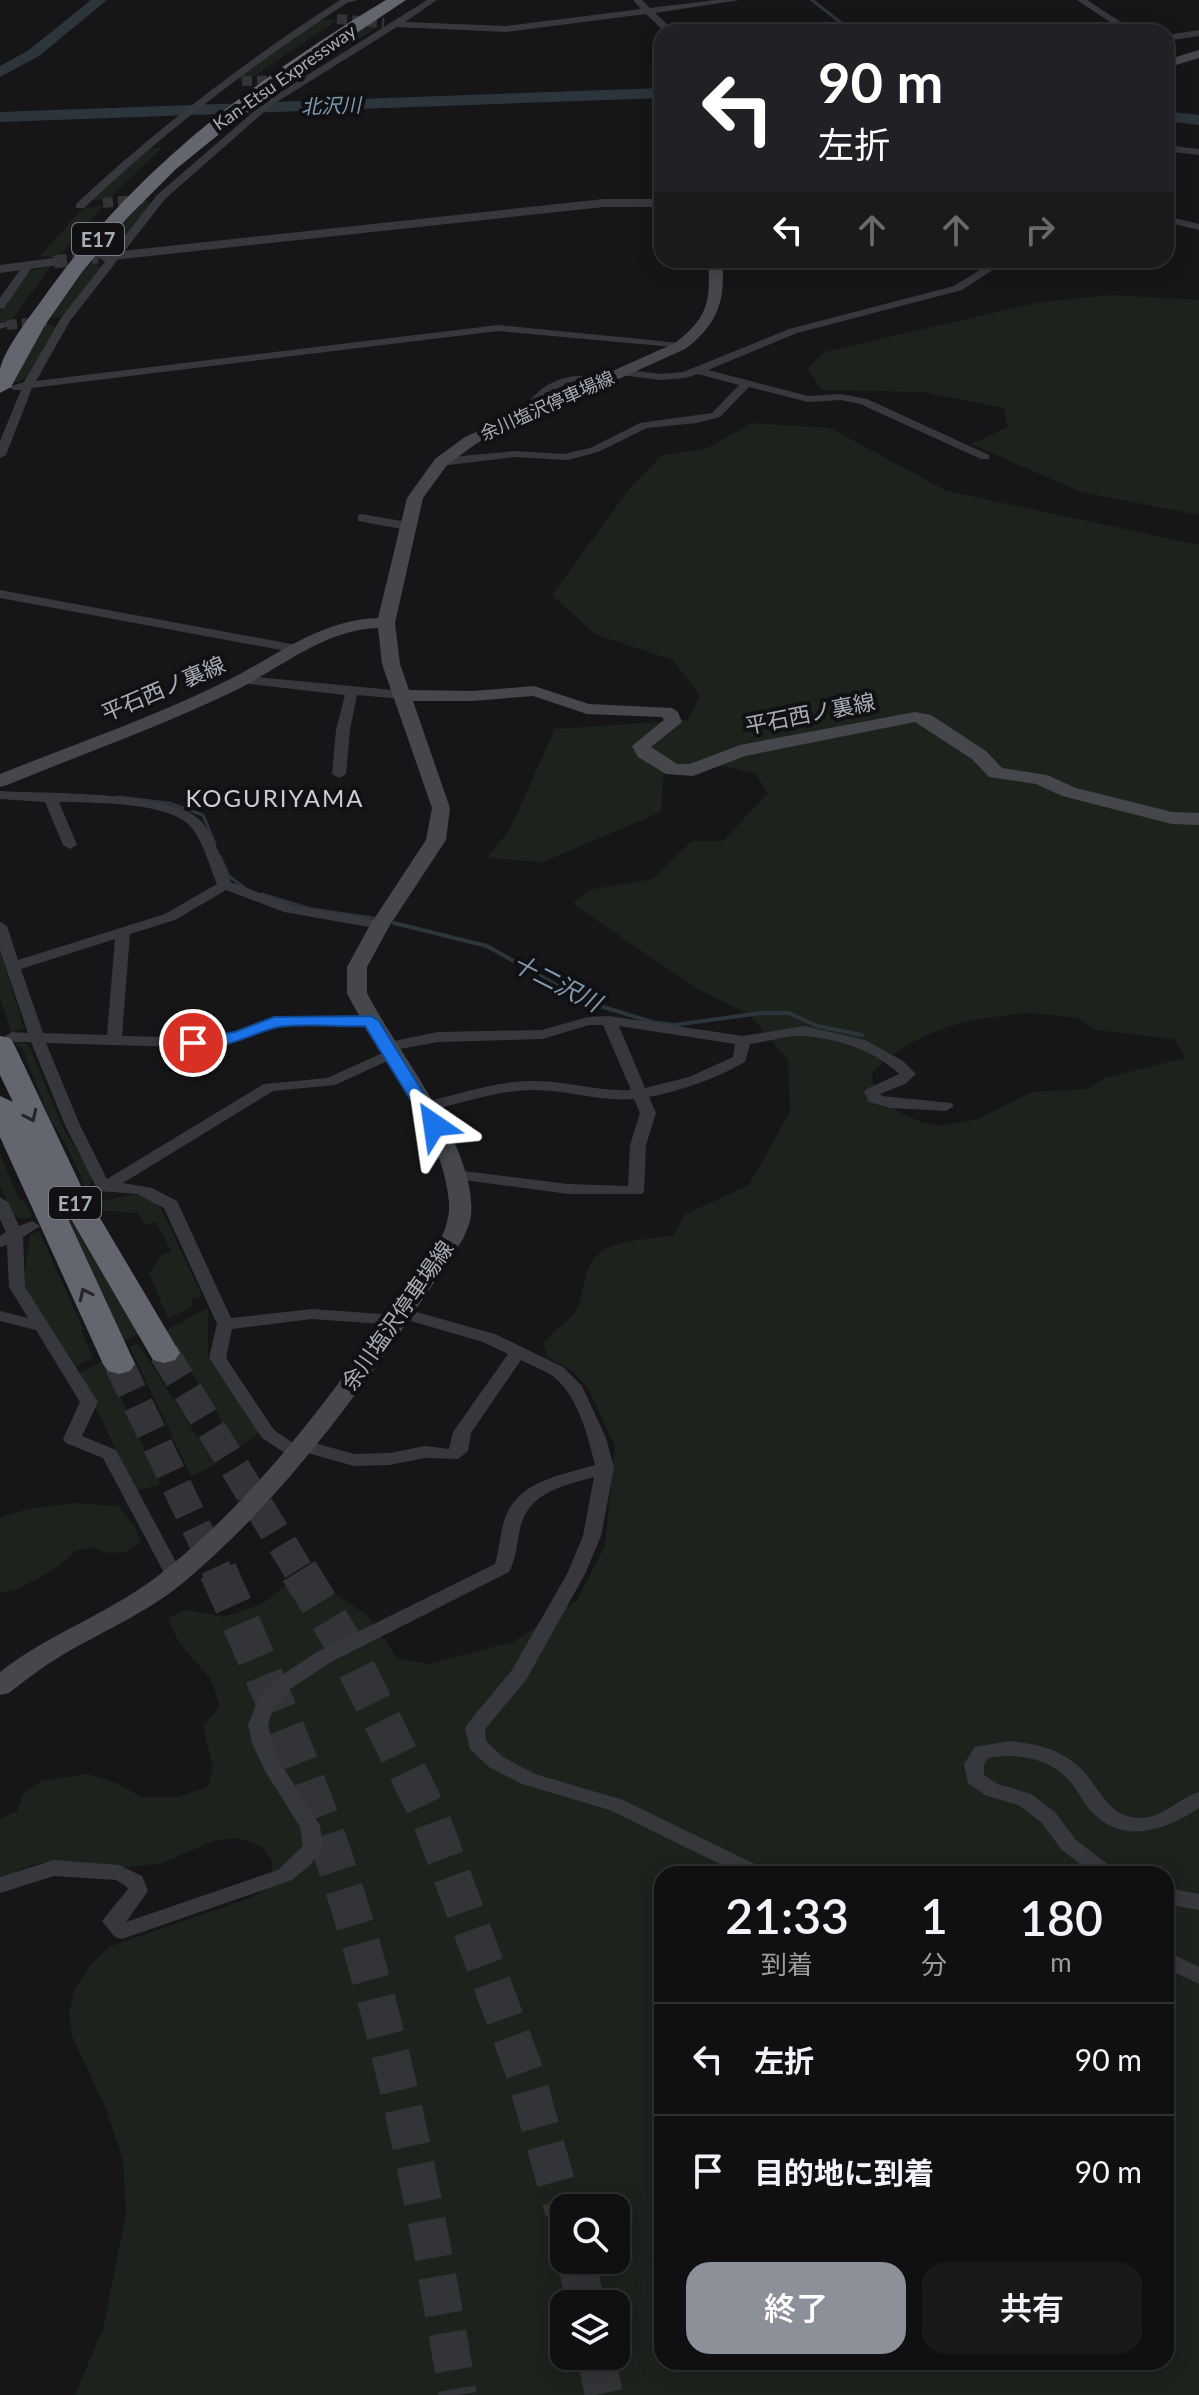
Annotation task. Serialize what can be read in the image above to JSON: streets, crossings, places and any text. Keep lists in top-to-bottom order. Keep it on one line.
{"streets":{"highway":["Kan-Etsu Expressway","E17"],"main road":["余川塩沢停車場線","平石西ノ裏線"]},"crossings":[["余川塩沢停車場線","平石西ノ裏線"]],"districts":["KOGURIYAMA"],"water":["北沢川","十二沢川"],"page":{"turn":["90 m","左折"],"eta":["21:33","到着","1","分","180","m"],"list":[{"name":"左折","value":"90 m"},{"name":"目的地に到着","value":"90 m"}],"buttons":["終了","共有"]}}
